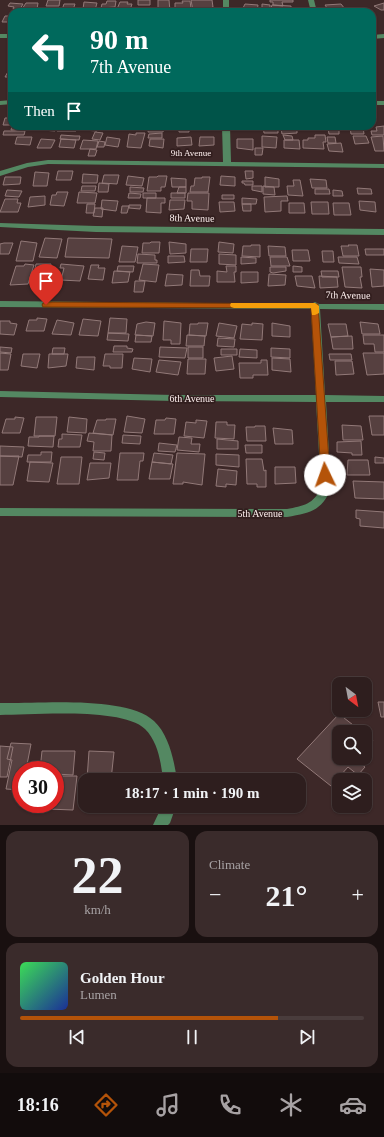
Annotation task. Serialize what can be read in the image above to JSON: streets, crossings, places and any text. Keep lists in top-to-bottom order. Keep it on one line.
{"streets":{"street":["9th Avenue","8th Avenue","7th Avenue","6th Avenue","5th Avenue"]},"crossings":[["7th Avenue","5th Avenue"],["6th Avenue","5th Avenue"]],"north":"bottom right","page":{"turn":["90 m","7th Avenue"],"then":"Then","limit":"30","trip":"18:17 · 1 min · 190 m","tile":[["22","km/h"],"Climate"],"heat":["−","21°","+"],"song":["Golden Hour","Lumen"],"tabs":"18:16"}}
